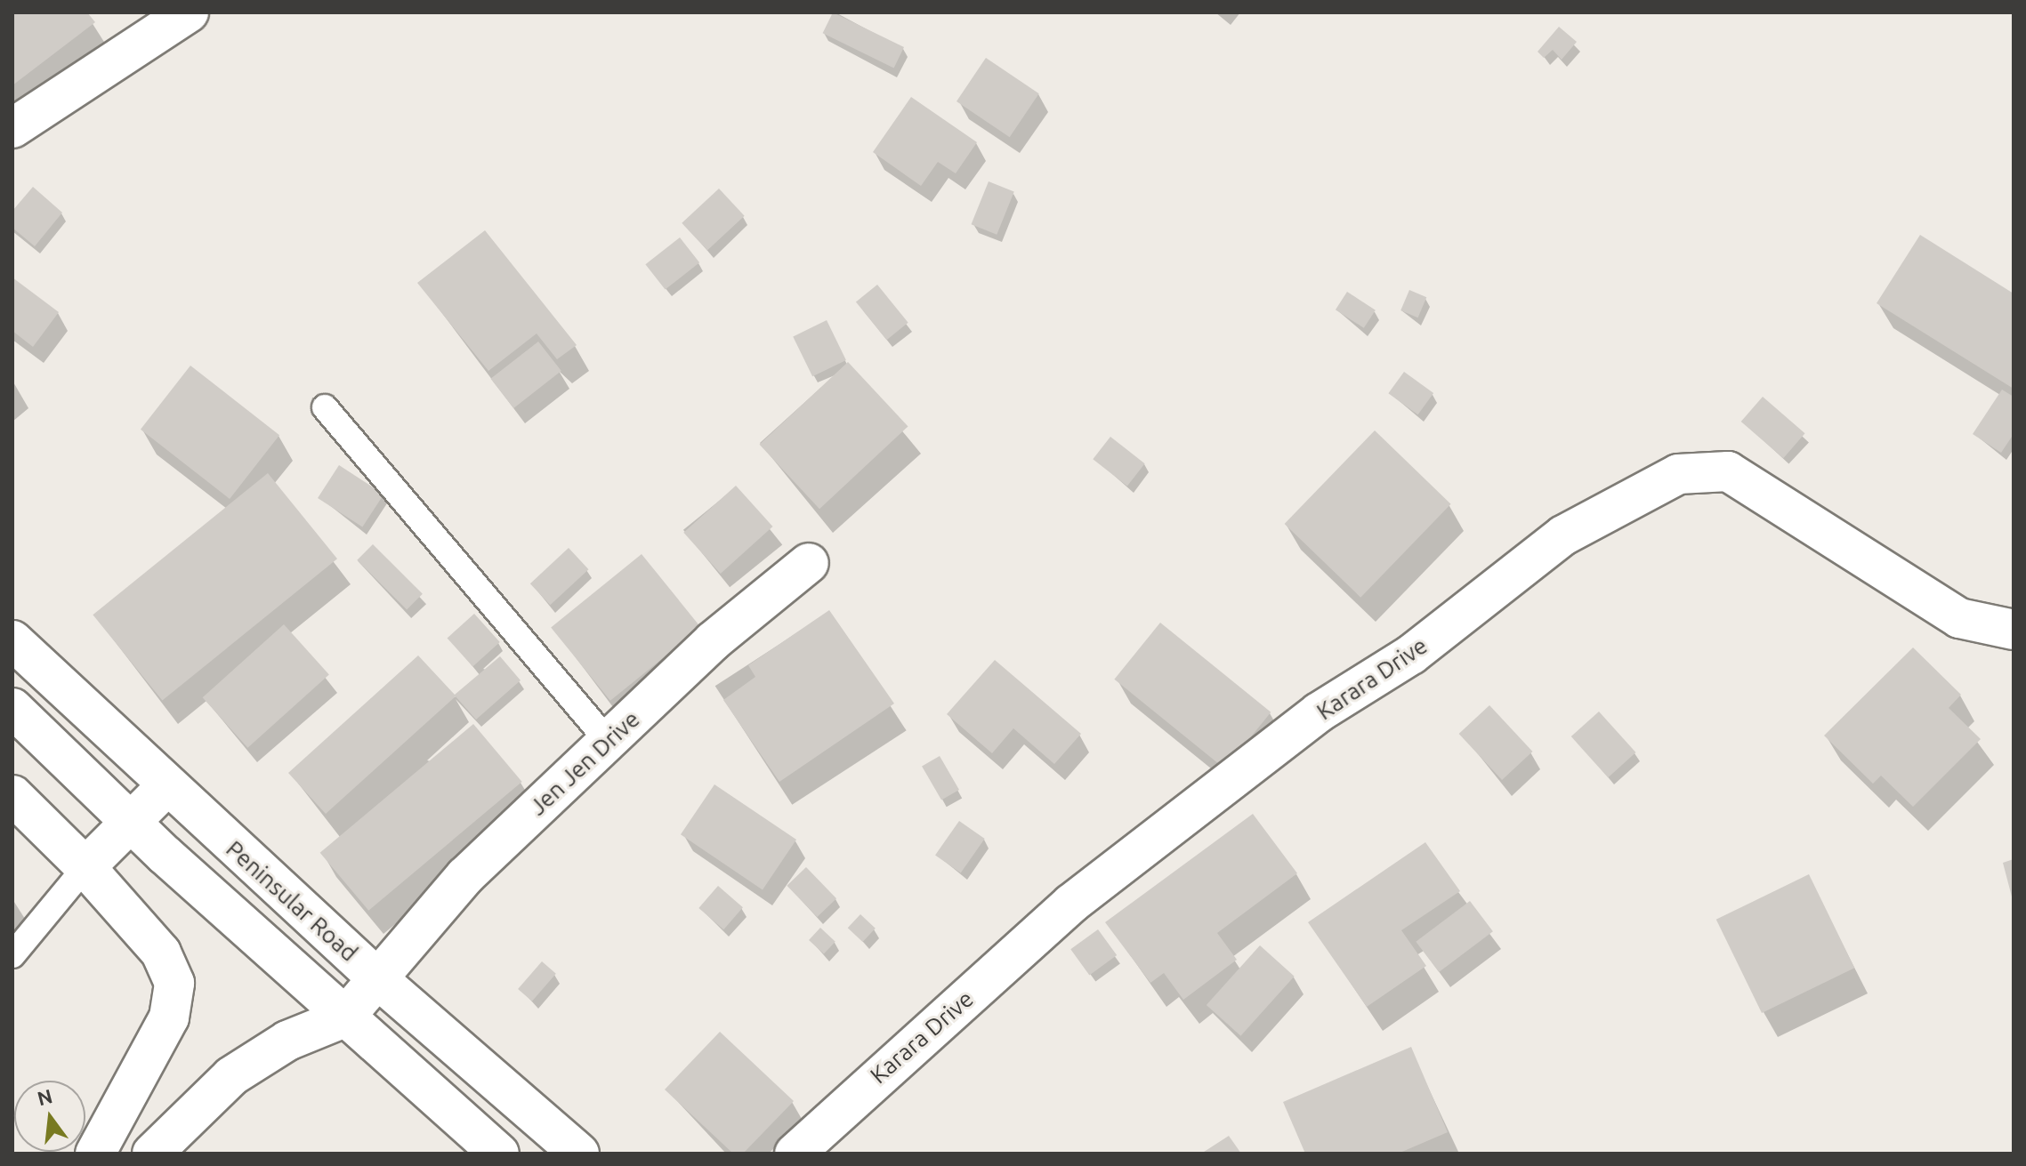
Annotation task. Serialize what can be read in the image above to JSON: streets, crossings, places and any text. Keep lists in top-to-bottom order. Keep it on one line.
{"streets":{"street":["Karara Drive","Jen Jen Drive","Peninsular Road"]},"crossings":[["Jen Jen Drive","Peninsular Road"]],"north":"top"}
